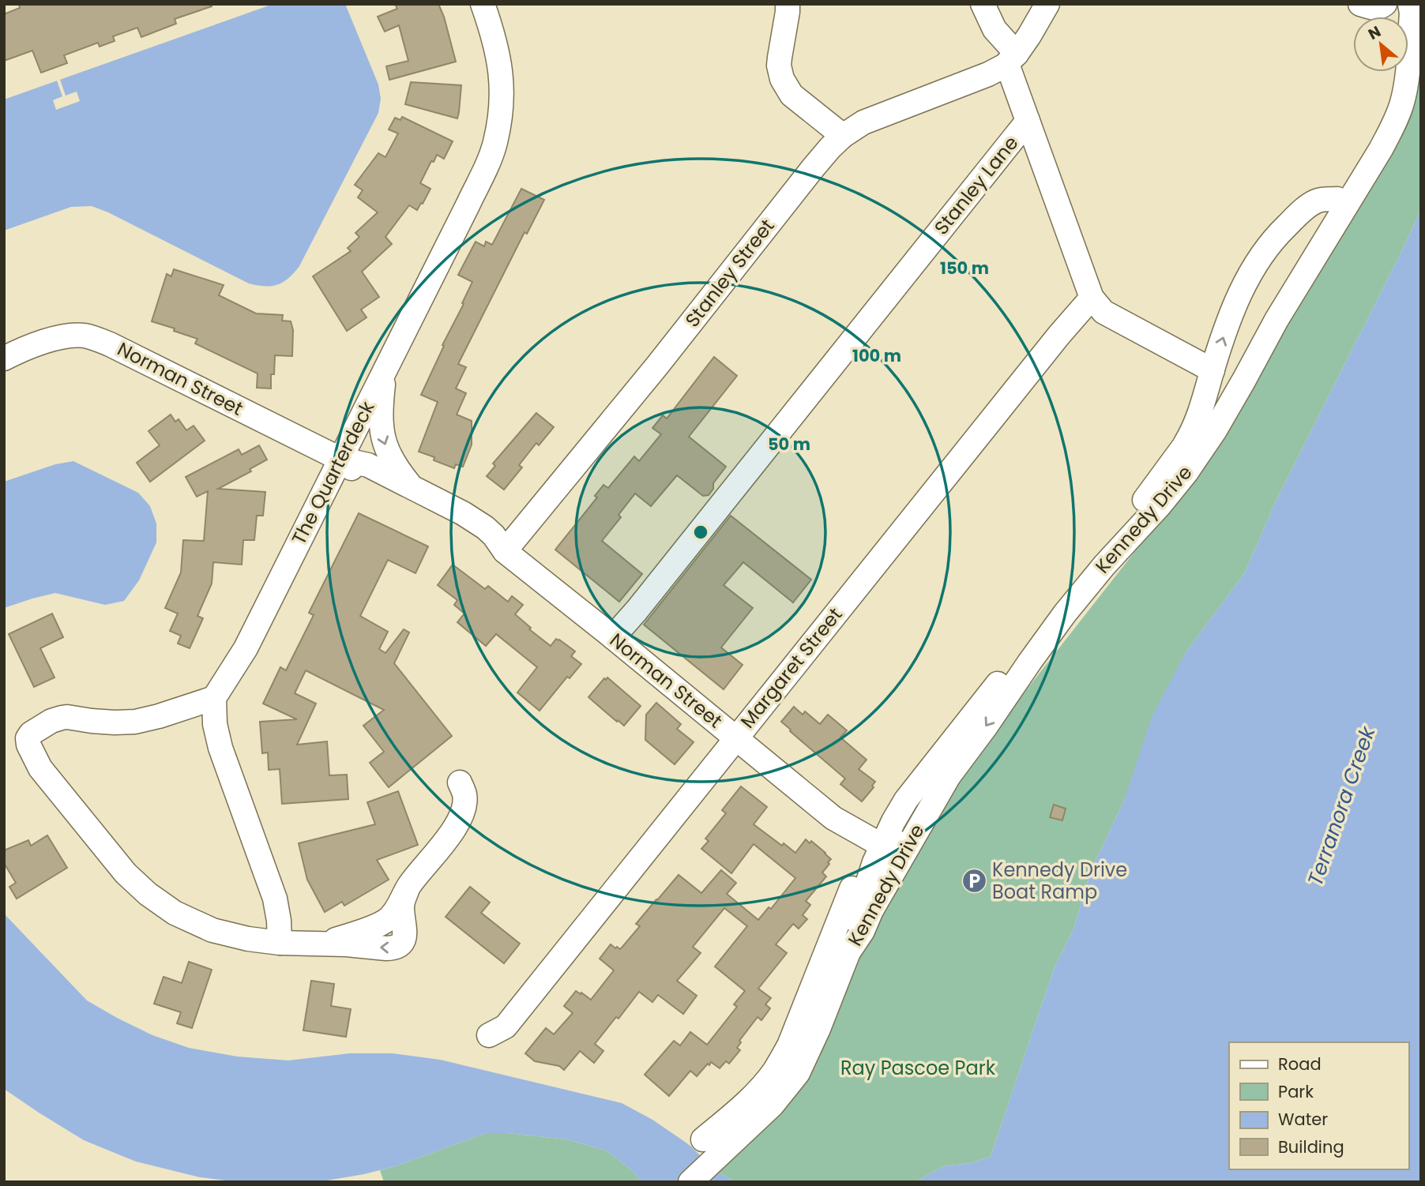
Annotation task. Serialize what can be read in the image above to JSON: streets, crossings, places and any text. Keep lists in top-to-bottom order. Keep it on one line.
{"streets":{"street":["Stanley Lane","Stanley Street","Norman Street","The Quarterdeck","Kennedy Drive","Margaret Street"]},"crossings":[["Stanley Lane","Norman Street"],["Stanley Street","Norman Street"],["Norman Street","The Quarterdeck"],["Norman Street","Kennedy Drive"],["Norman Street","Margaret Street"]],"water":["Terranora Creek"],"parks":["Ray Pascoe Park"],"places":{"parking":["Kennedy Drive Boat Ramp"]},"legend":["Road","Park","Water","Building"],"north":"top left","rings":["150 m","100 m","50 m"]}
